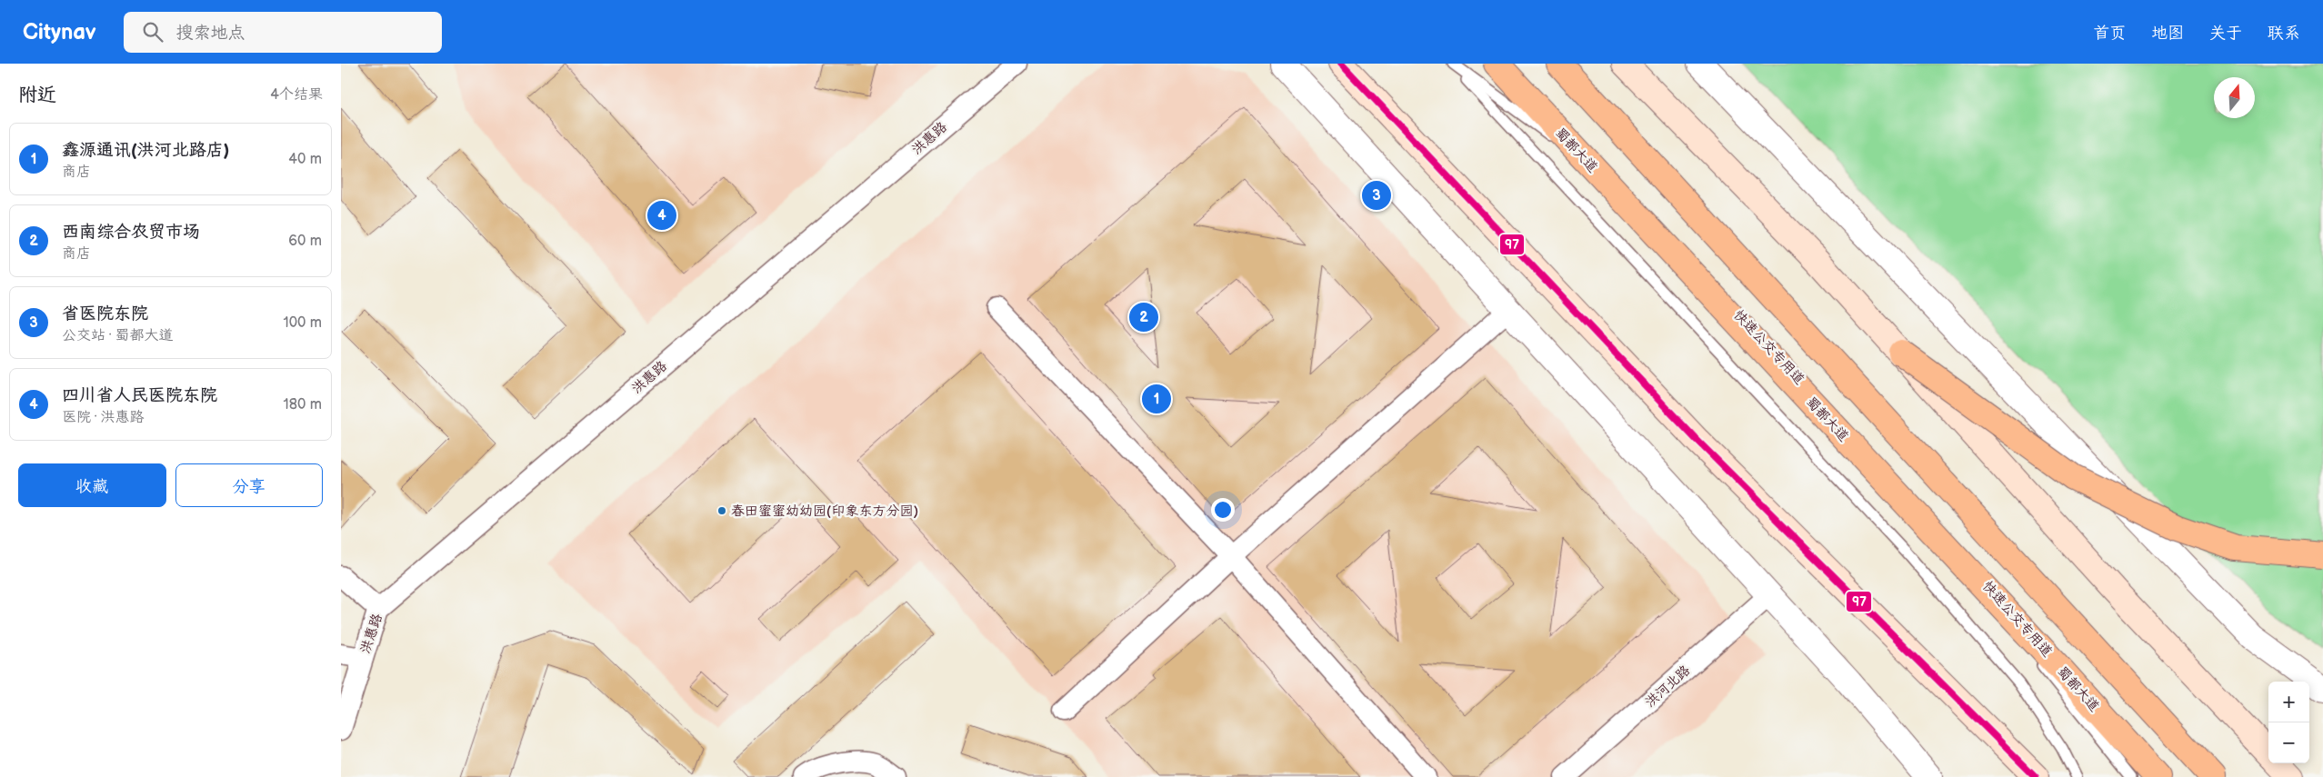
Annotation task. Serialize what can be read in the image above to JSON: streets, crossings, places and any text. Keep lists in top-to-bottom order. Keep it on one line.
{"streets":{"main road":["蜀都大道"],"street":["洪惠路","洪河北路"],"lane":["快速公交专用道"]},"places":["春田蜜蜜幼幼园(印象东方分园)"],"lines":["transit line 97"],"north":"top","page":{"header":"Citynav","search":"搜索地点","nav":["首页","地图","关于","联系"],"heading":["附近","4个结果"],"list":[{"mark":"1","name":"鑫源通讯(洪河北路店)","note":"商店","value":"40 m"},{"mark":"2","name":"西南综合农贸市场","note":"商店","value":"60 m"},{"mark":"3","name":"省医院东院","note":"公交站 · 蜀都大道","value":"100 m"},{"mark":"4","name":"四川省人民医院东院","note":"医院 · 洪惠路","value":"180 m"}],"pins":["3","4","2","1"],"buttons":["收藏","分享"],"map_buttons":["+","−"]}}
